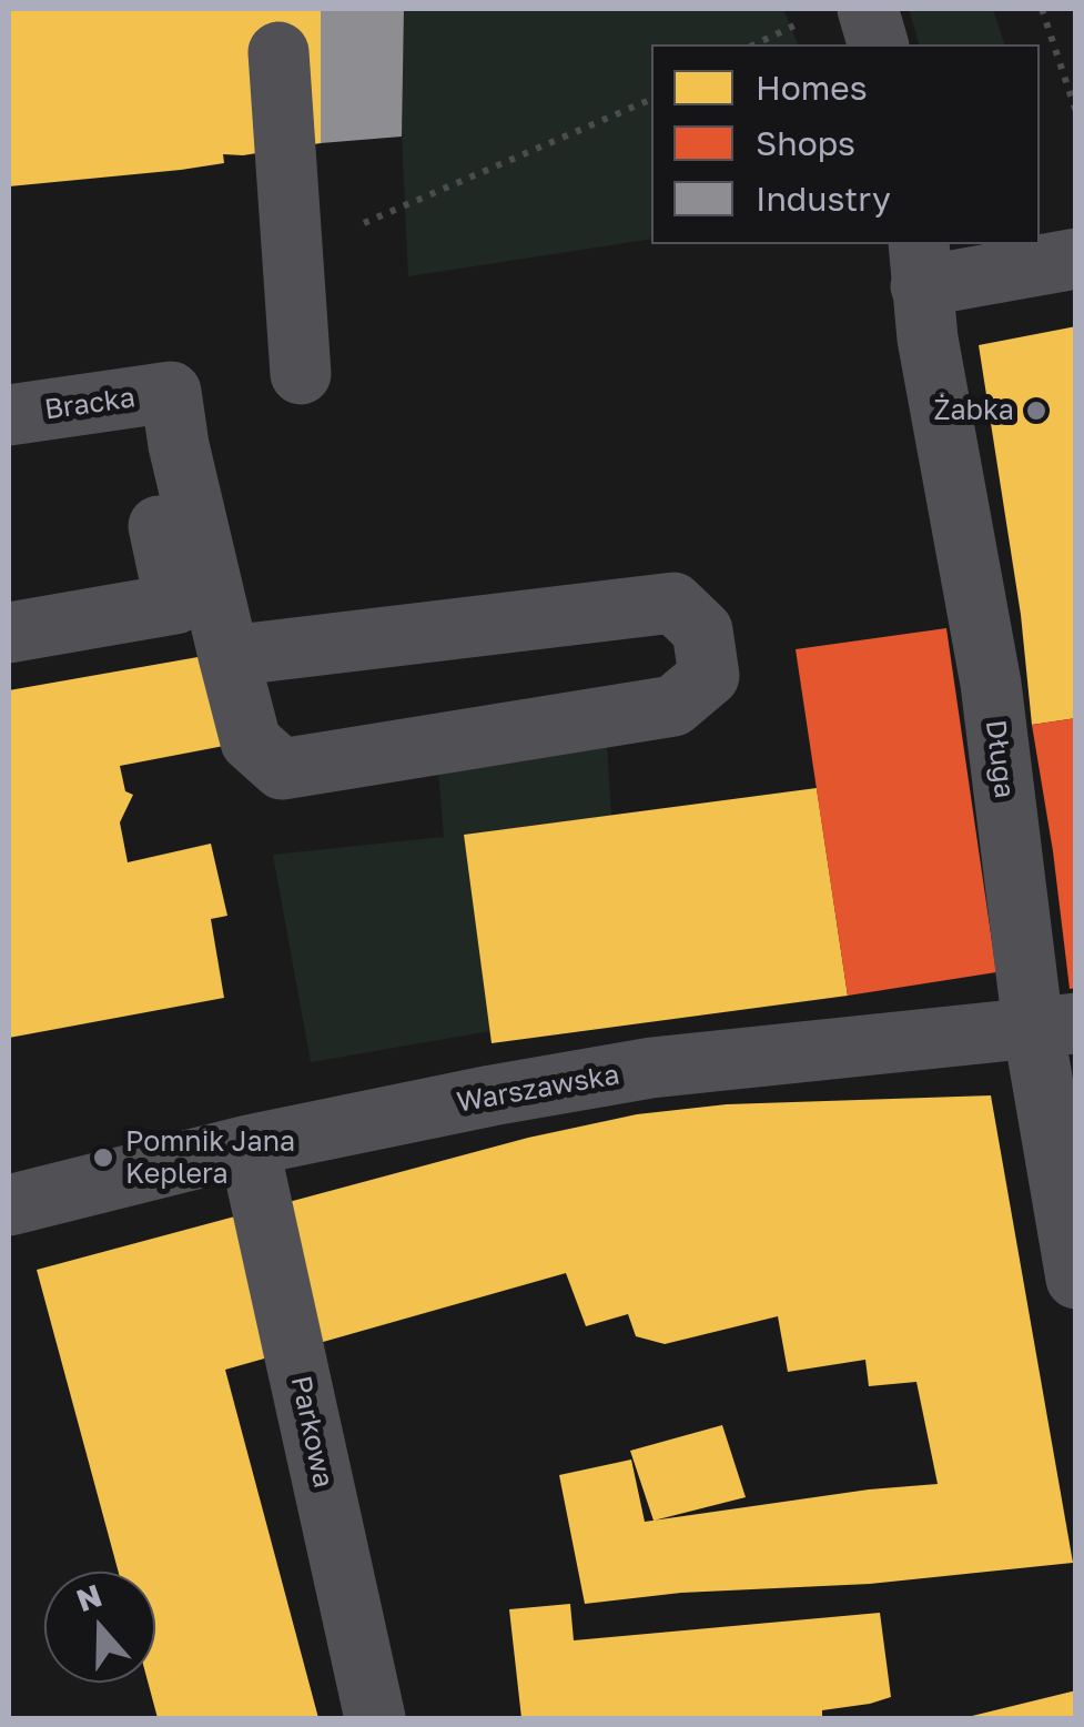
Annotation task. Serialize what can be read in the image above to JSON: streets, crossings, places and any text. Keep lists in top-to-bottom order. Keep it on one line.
{"streets":{"street":["Bracka","Długa","Warszawska","Parkowa"]},"crossings":[["Długa","Warszawska"],["Warszawska","Parkowa"]],"places":["Żabka","Pomnik Jana Keplera"],"legend":["Homes","Shops","Industry"],"north":"top"}
